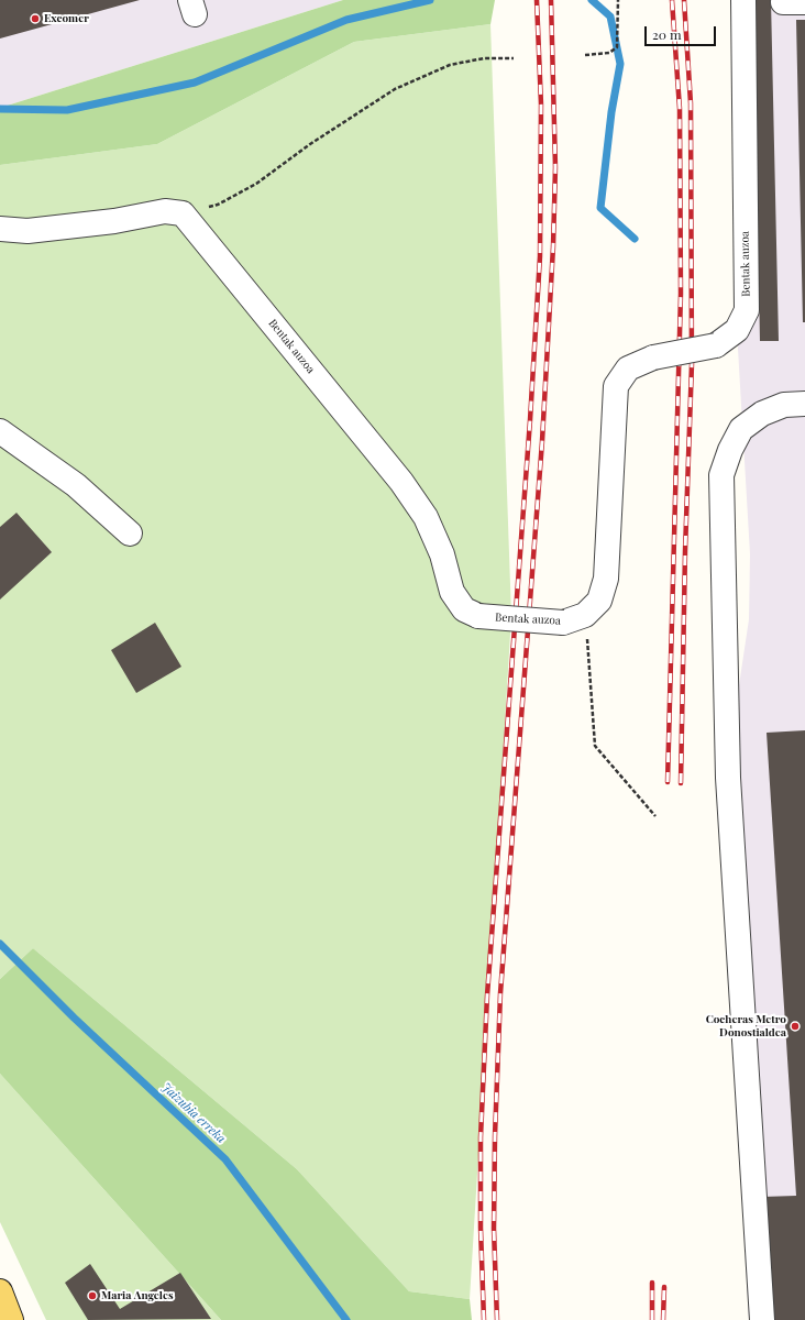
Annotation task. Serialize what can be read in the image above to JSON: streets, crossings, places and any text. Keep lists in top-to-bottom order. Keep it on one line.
{"streets":{"street":["Bentak auzoa"]},"water":["Jaizubia erreka"],"places":["Excomer","Cocheras Metro Donostialdea","Maria Angeles"],"scale_bar":"20 m"}
